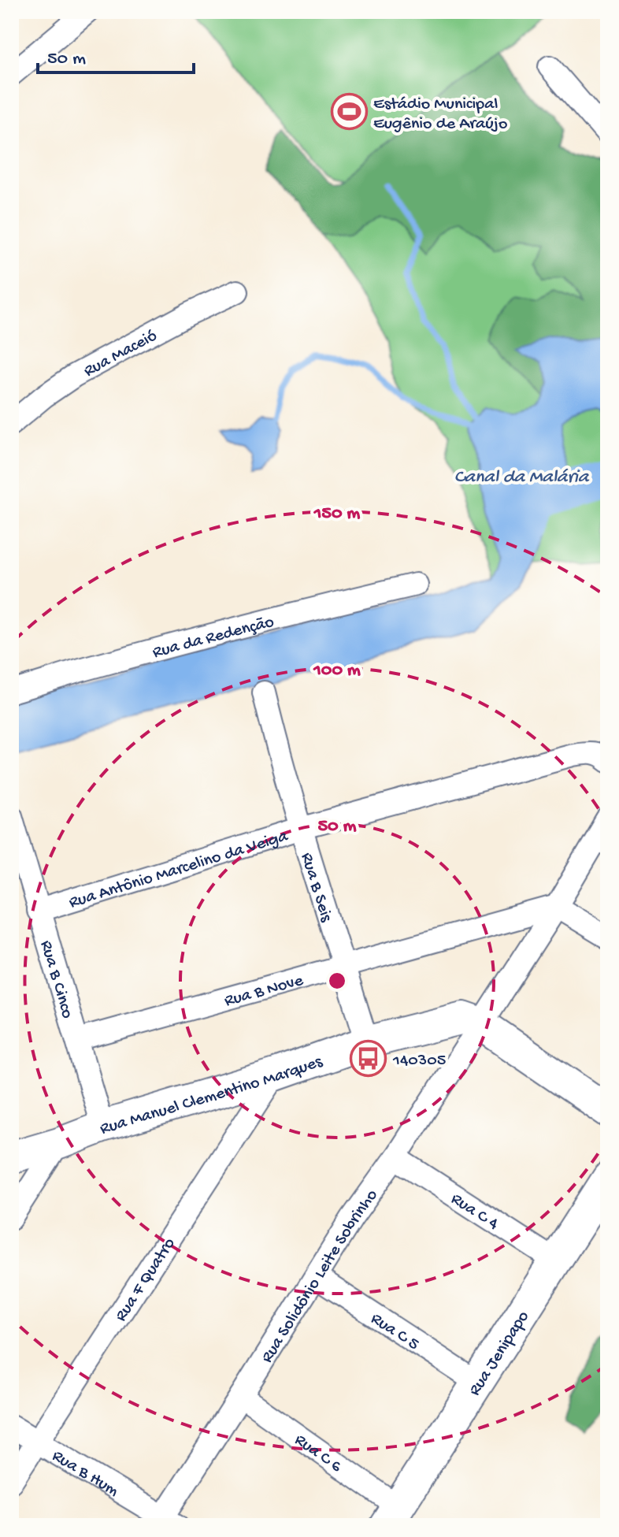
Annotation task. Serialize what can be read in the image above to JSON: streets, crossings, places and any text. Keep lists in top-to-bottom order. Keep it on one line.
{"streets":{"street":["Rua Maceió","Rua da Redenção","Rua Antônio Marcelino da Veiga","Rua B Seis","Rua B Cinco","Rua B Nove","Rua Manuel Clementino Marques","Rua C 4","Rua Solidônio Leite Sobrinho","Rua F Quatro","Rua C 5","Rua Jenipapo","Rua C 6","Rua B Hum"]},"crossings":[["Rua Antônio Marcelino da Veiga","Rua B Seis"],["Rua Antônio Marcelino da Veiga","Rua B Cinco"],["Rua B Seis","Rua B Nove"],["Rua B Seis","Rua Manuel Clementino Marques"],["Rua B Cinco","Rua B Nove"],["Rua B Cinco","Rua Manuel Clementino Marques"],["Rua B Nove","Rua Solidônio Leite Sobrinho"],["Rua Manuel Clementino Marques","Rua Solidônio Leite Sobrinho"],["Rua Manuel Clementino Marques","Rua F Quatro"],["Rua C 4","Rua Solidônio Leite Sobrinho"],["Rua C 4","Rua Jenipapo"],["Rua Solidônio Leite Sobrinho","Rua C 5"],["Rua Solidônio Leite Sobrinho","Rua C 6"],["Rua Solidônio Leite Sobrinho","Rua B Hum"],["Rua F Quatro","Rua B Hum"],["Rua C 5","Rua Jenipapo"],["Rua Jenipapo","Rua C 6"]],"water":["Canal da Malária"],"places":{"sports":["Estádio Municipal Eugênio de Araújo"],"bus stop":["140305"]},"scale_bar":"50 m","rings":["150 m","100 m","50 m"]}
